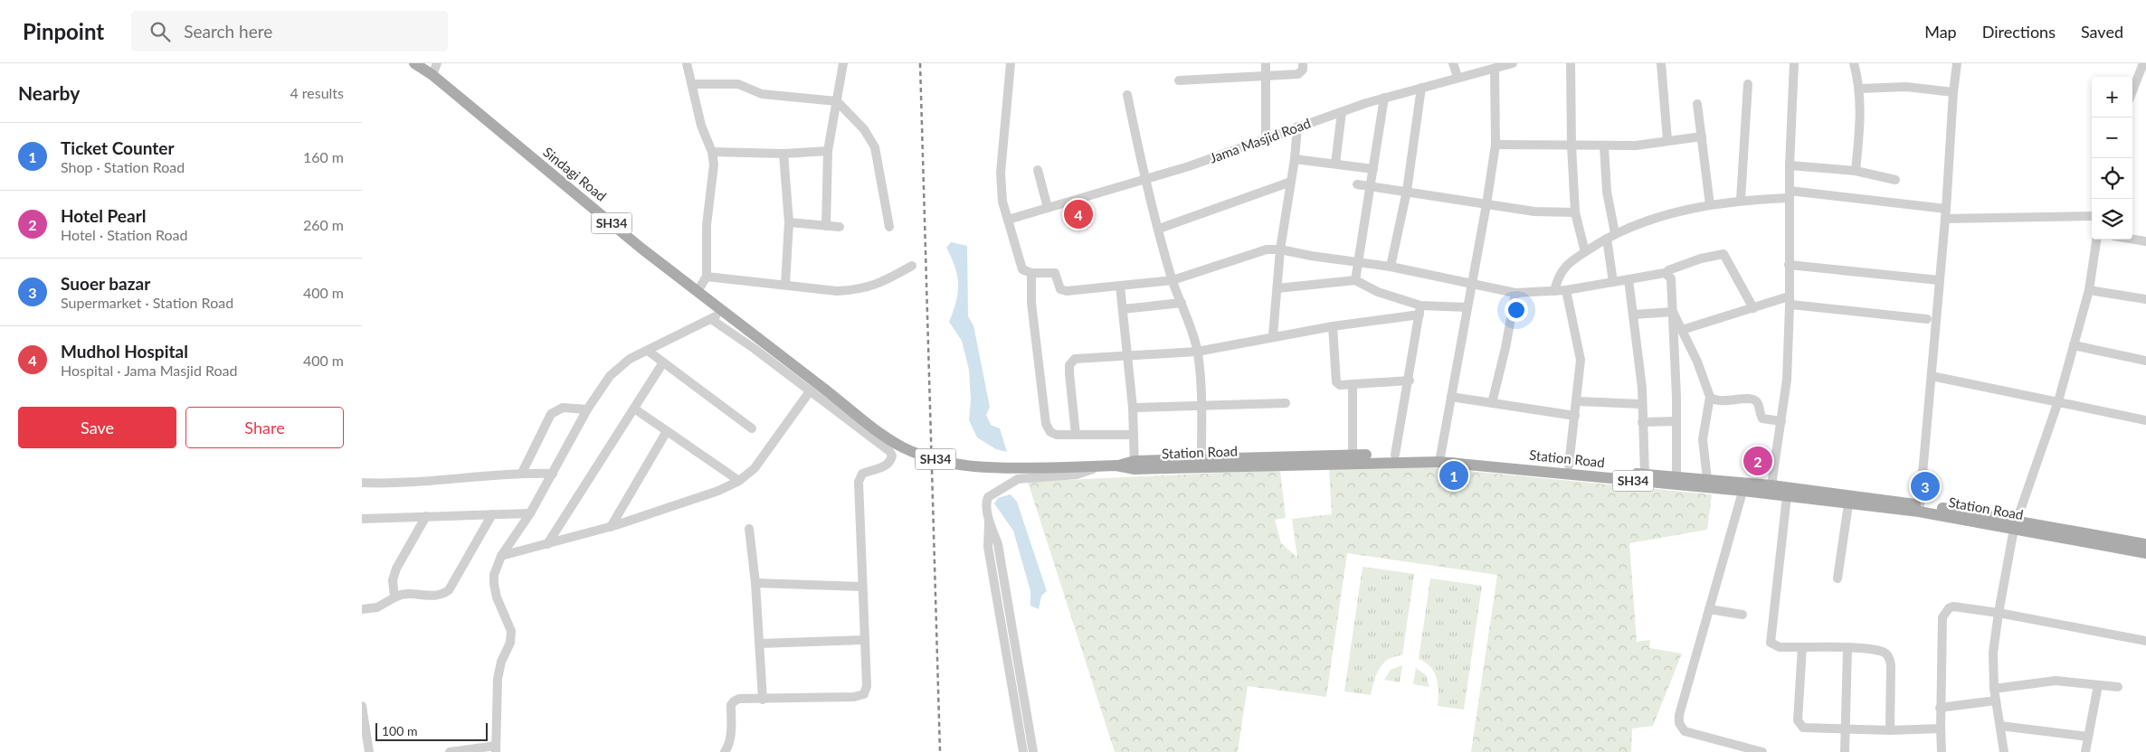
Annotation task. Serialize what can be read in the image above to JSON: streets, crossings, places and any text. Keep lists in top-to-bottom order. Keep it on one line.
{"streets":{"main road":["Sindagi Road","SH34","Station Road"],"street":["Jama Masjid Road"]},"crossings":[["Sindagi Road","Station Road"]],"scale_bar":"100 m","page":{"header":"Pinpoint","search":"Search here","nav":["Map","Directions","Saved"],"heading":["Nearby","4 results"],"map_buttons":["+","−"],"list":[{"mark":"1","name":"Ticket Counter","note":"Shop · Station Road","value":"160 m"},{"mark":"2","name":"Hotel Pearl","note":"Hotel · Station Road","value":"260 m"},{"mark":"3","name":"Suoer bazar","note":"Supermarket · Station Road","value":"400 m"},{"mark":"4","name":"Mudhol Hospital","note":"Hospital · Jama Masjid Road","value":"400 m"}],"pins":["4","2","1","3"],"buttons":["Save","Share"],"scale":"100 m"}}
